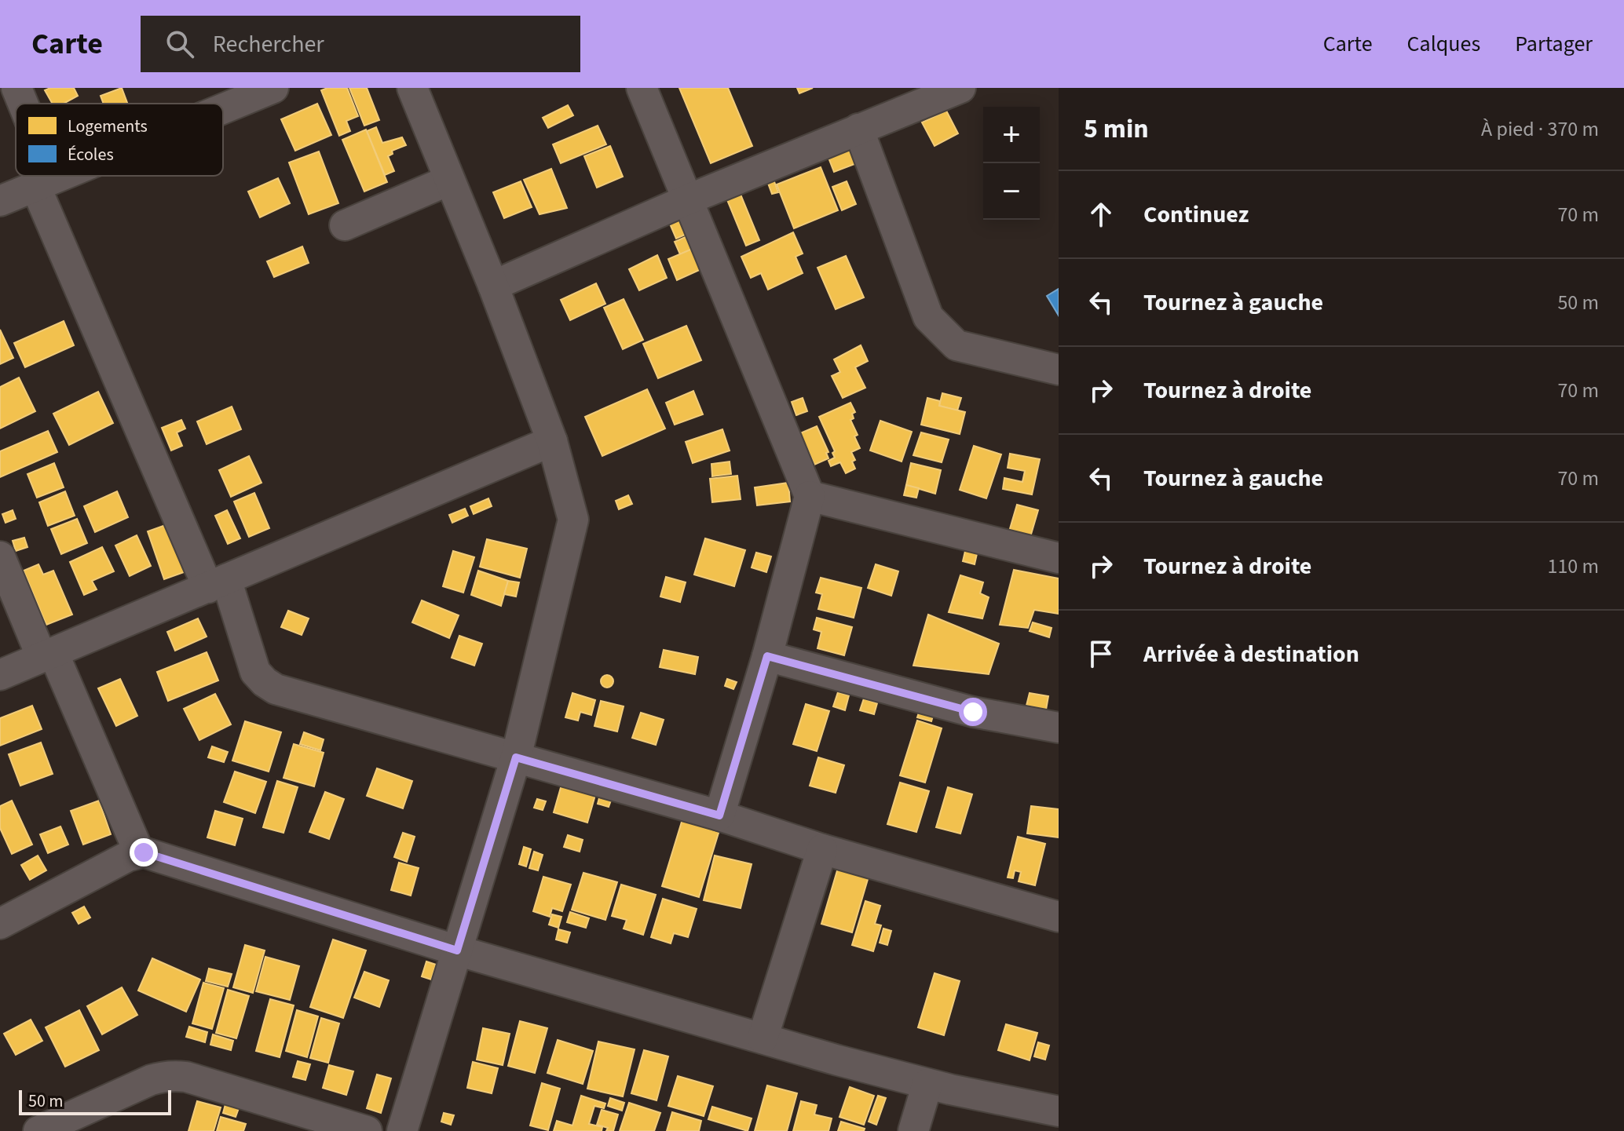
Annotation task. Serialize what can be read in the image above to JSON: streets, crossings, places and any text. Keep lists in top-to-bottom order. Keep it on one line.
{"legend":["Logements","Écoles"],"scale_bar":"50 m","page":{"header":"Carte","search":"Rechercher","nav":["Carte","Calques","Partager"],"heading":["5 min","À pied · 370 m"],"map_buttons":["+","−"],"list":[["Continuez","70 m"],["Tournez à gauche","50 m"],["Tournez à droite","70 m"],["Tournez à gauche","70 m"],["Tournez à droite","110 m"],"Arrivée à destination"],"scale":"50 m"}}
